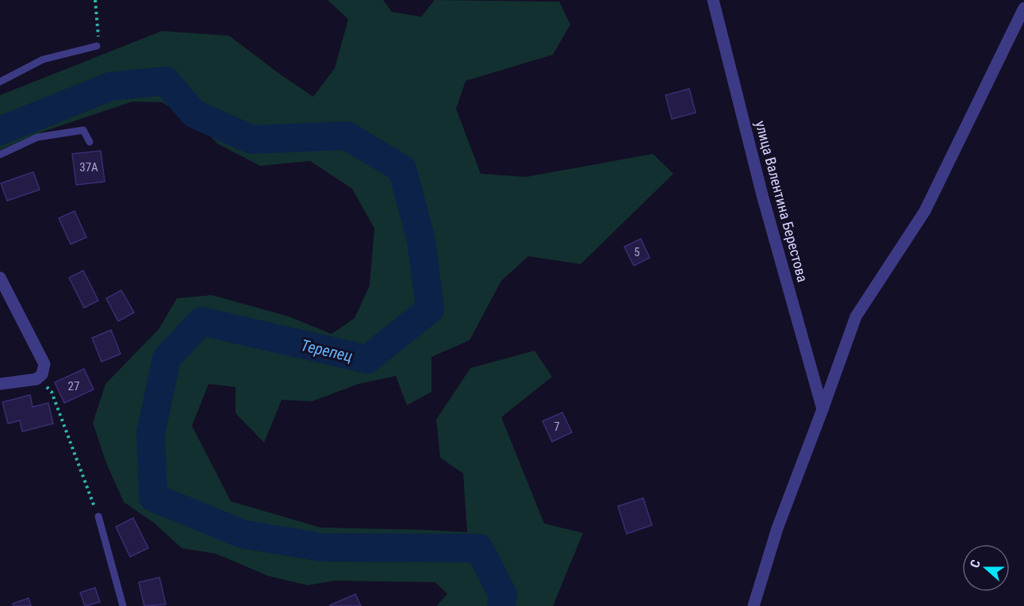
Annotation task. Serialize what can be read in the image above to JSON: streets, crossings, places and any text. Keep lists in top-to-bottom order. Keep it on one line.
{"streets":{"street":["улица Валентина Берестова"]},"water":["Терепец"],"house_numbers":["37А","5","27","7"],"north":"left"}
